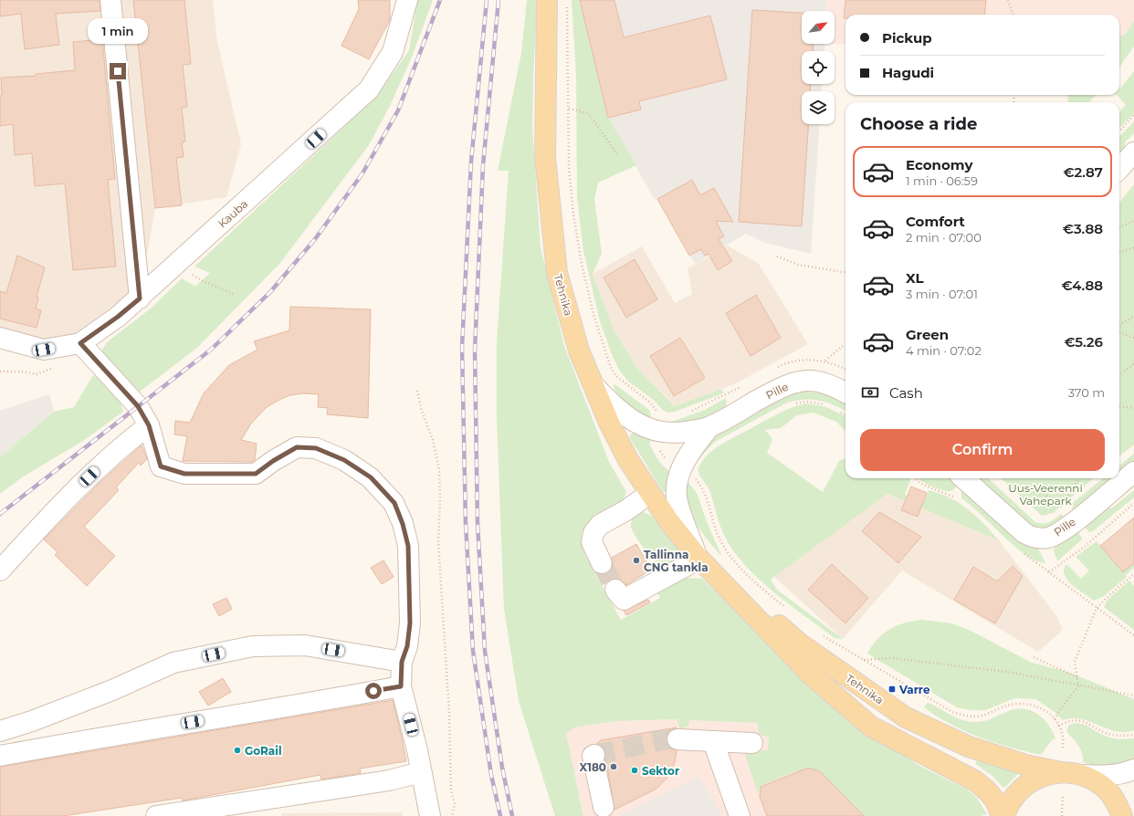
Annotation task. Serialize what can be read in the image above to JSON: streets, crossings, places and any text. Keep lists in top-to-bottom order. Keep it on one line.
{"streets":{"main road":["Tehnika"],"street":["Kauba","Pille"]},"crossings":[["Tehnika","Pille"]],"parks":["Uus-Veerenni Vahepark"],"places":{"other":["Tallinna CNG tankla","GoRail","X180","Sektor"],"transit":["Varre"]},"north":"top right","page":{"banner":["Pickup","Hagudi"],"bubble":"1 min","heading":"Choose a ride","list":[{"name":"Economy","note":"1 min · 06:59","value":"€2.87"},{"name":"Comfort","note":"2 min · 07:00","value":"€3.88"},{"name":"XL","note":"3 min · 07:01","value":"€4.88"},{"name":"Green","note":"4 min · 07:02","value":"€5.26"}],"pay":["Cash","370 m"],"buttons":"Confirm"}}
